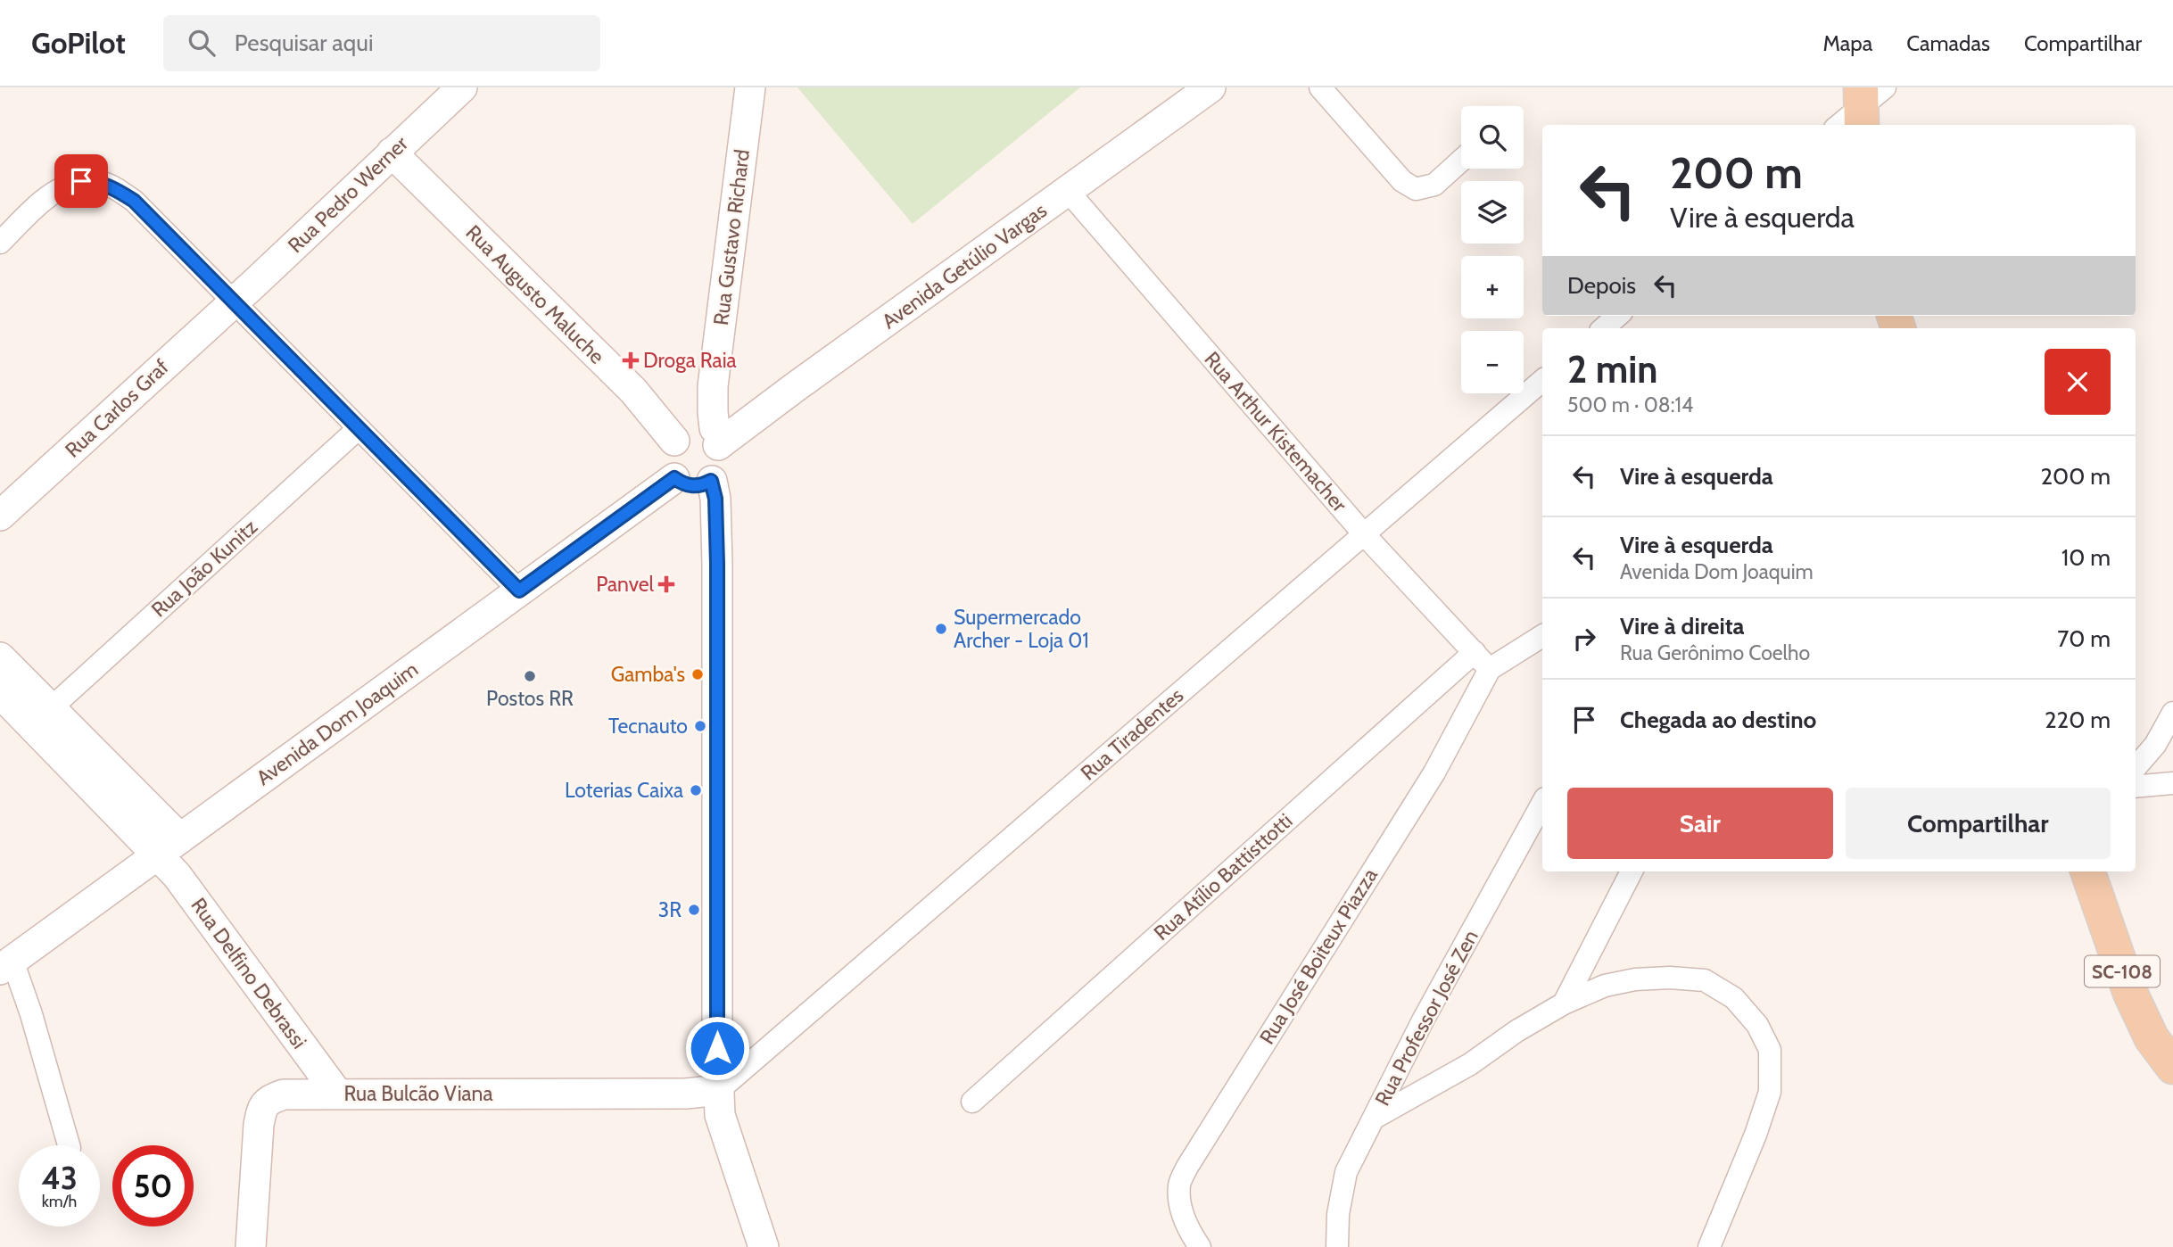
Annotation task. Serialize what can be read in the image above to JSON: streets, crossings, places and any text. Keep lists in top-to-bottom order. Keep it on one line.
{"streets":{"main road":["Rua Pedro Werner","Rua Gustavo Richard","Avenida Getúlio Vargas","Rua Augusto Maluche","Rua Carlos Graf","Avenida Dom Joaquim","SC-108","Rua Delfino Debrassi","Rua Bulcão Viana"],"street":["Rua Arthur Kistemacher","Rua João Kunitz","Rua Tiradentes","Rua Atílio Battisttotti","Rua José Boiteux Piazza","Rua Professor José Zen"]},"crossings":[["Rua Pedro Werner","Rua Augusto Maluche"],["Rua Pedro Werner","Rua Carlos Graf"],["Rua Gustavo Richard","Avenida Getúlio Vargas"],["Rua Gustavo Richard","Rua Augusto Maluche"],["Rua Gustavo Richard","Avenida Dom Joaquim"],["Avenida Getúlio Vargas","Rua Augusto Maluche"],["Avenida Getúlio Vargas","Rua Arthur Kistemacher"],["Avenida Getúlio Vargas","Avenida Dom Joaquim"],["Rua Augusto Maluche","Avenida Dom Joaquim"],["Rua Arthur Kistemacher","Rua Tiradentes"],["Rua Arthur Kistemacher","Rua Atílio Battisttotti"],["Rua Arthur Kistemacher","Rua José Boiteux Piazza"],["Rua João Kunitz","Rua Delfino Debrassi"],["Avenida Dom Joaquim","Rua Delfino Debrassi"],["Rua Tiradentes","Rua Bulcão Viana"],["Rua Delfino Debrassi","Rua Bulcão Viana"]],"places":{"health":["Droga Raia","Panvel"],"other":["Supermercado Archer - Loja 01","Gamba's","Postos RR","Tecnauto","Loterias Caixa","3R"]},"page":{"header":"GoPilot","search":"Pesquisar aqui","nav":["Mapa","Camadas","Compartilhar"],"map_buttons":["+","−"],"turn":["200 m","Vire à esquerda"],"then":"Depois","heading":["2 min","500 m · 08:14"],"list":[{"name":"Vire à esquerda","value":"200 m"},{"name":"Vire à esquerda","note":"Avenida Dom Joaquim","value":"10 m"},{"name":"Vire à direita","note":"Rua Gerônimo Coelho","value":"70 m"},{"name":"Chegada ao destino","value":"220 m"}],"buttons":["Sair","Compartilhar"],"speed":"43 km/h","limit":"50"}}
